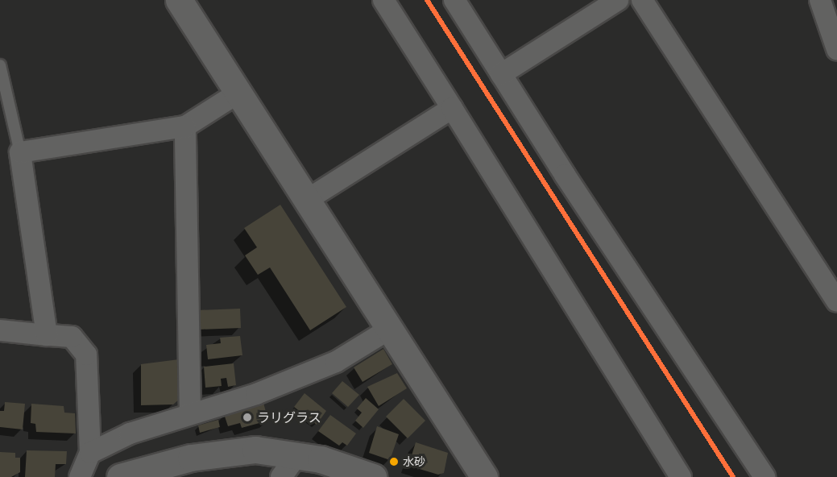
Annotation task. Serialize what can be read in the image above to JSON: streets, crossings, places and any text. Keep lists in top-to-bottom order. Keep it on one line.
{"places":["ラリグラス","水砂"]}
